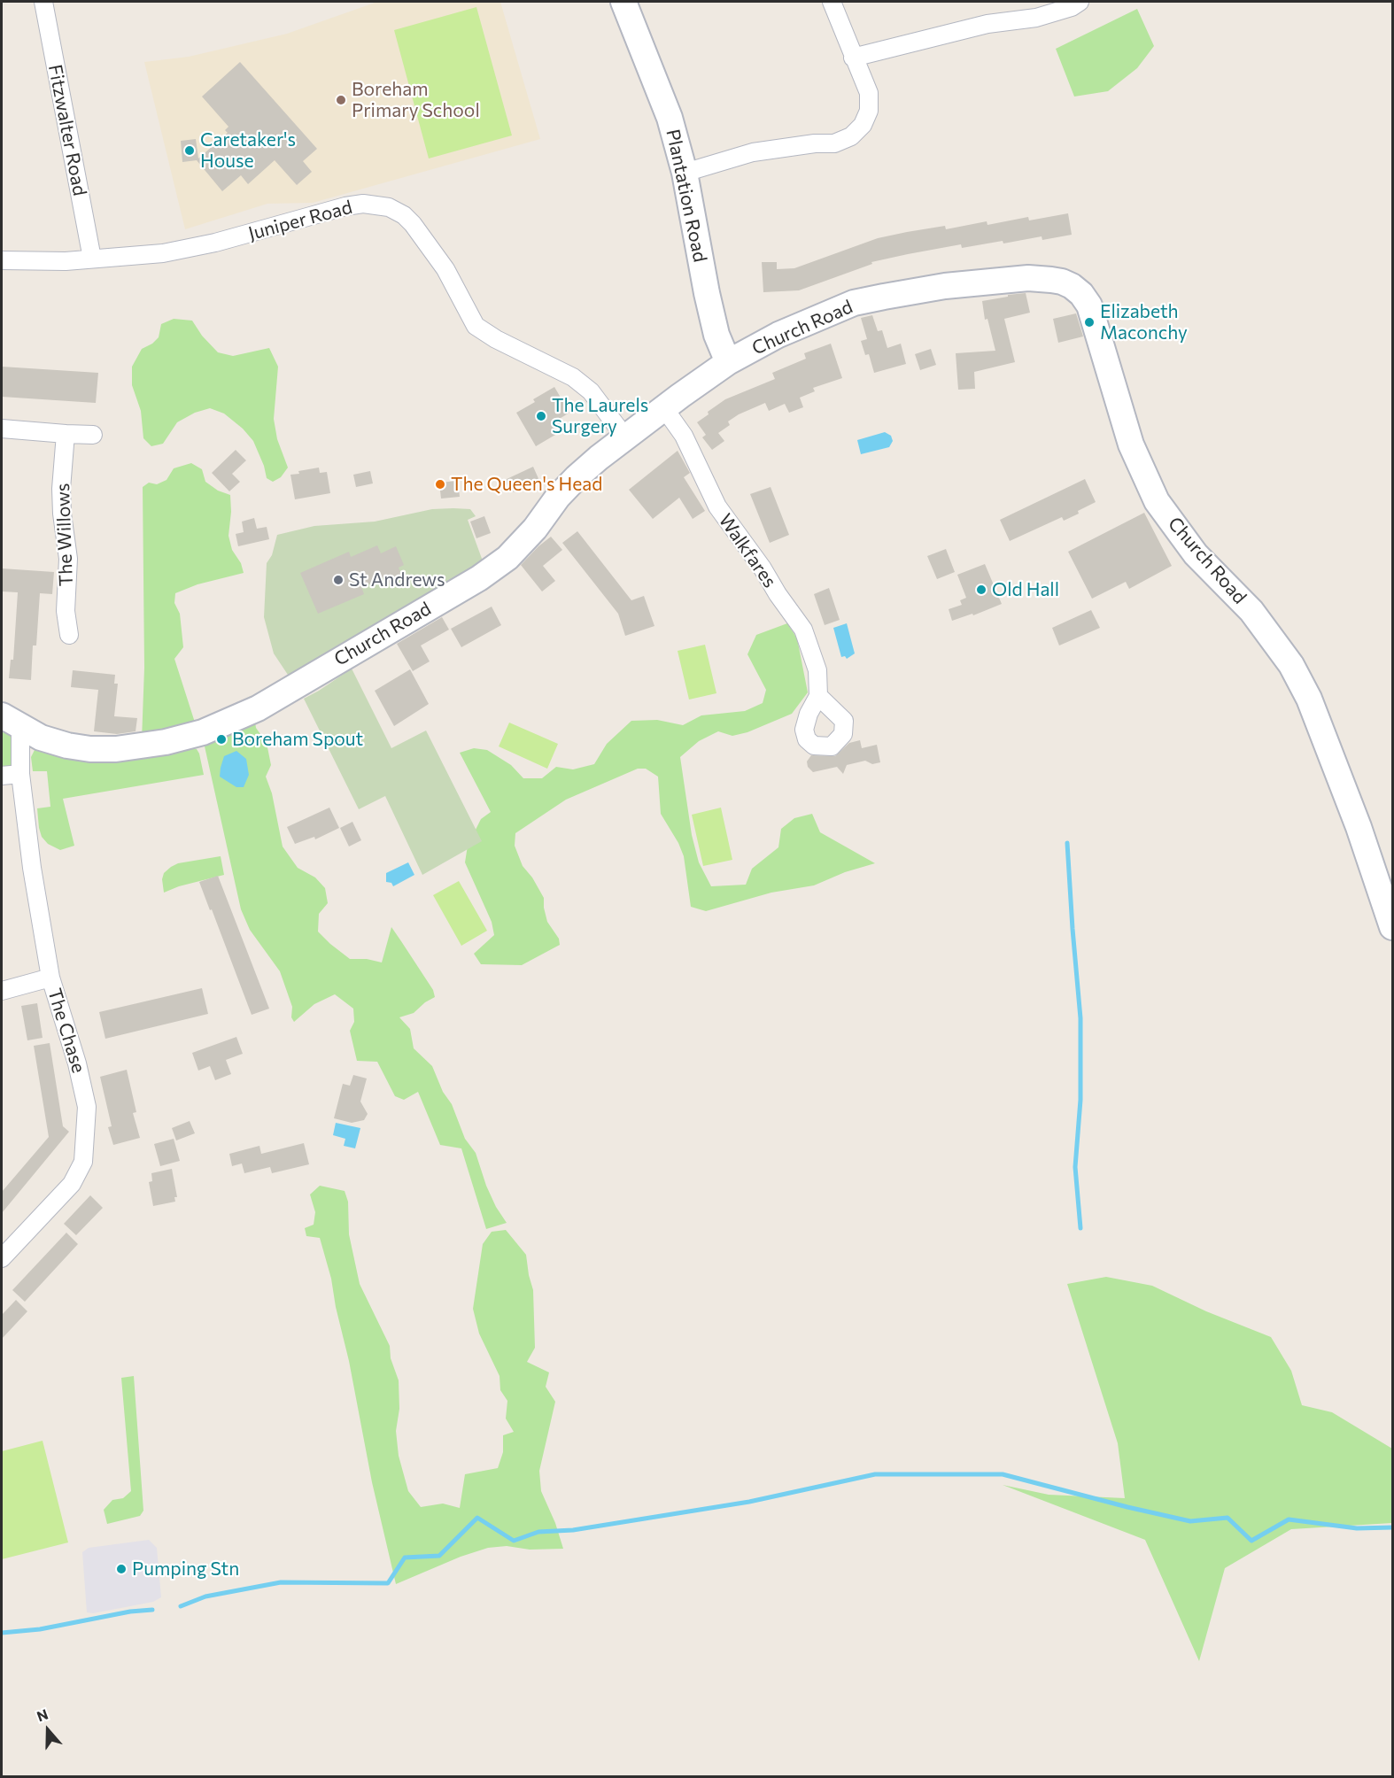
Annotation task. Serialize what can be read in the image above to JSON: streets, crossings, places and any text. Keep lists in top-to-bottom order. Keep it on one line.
{"streets":{"street":["Fitzwalter Road","Plantation Road","Juniper Road","Church Road","The Willows","Walkfares","The Chase"]},"crossings":[["Fitzwalter Road","Juniper Road"],["Plantation Road","Church Road"],["Juniper Road","Church Road"],["Church Road","Walkfares"],["Church Road","The Chase"]],"places":["Boreham Primary School","Caretaker's House","Elizabeth Maconchy","The Laurels Surgery","The Queen's Head","St Andrews","Old Hall","Boreham Spout","Pumping Stn"],"north":"top"}
